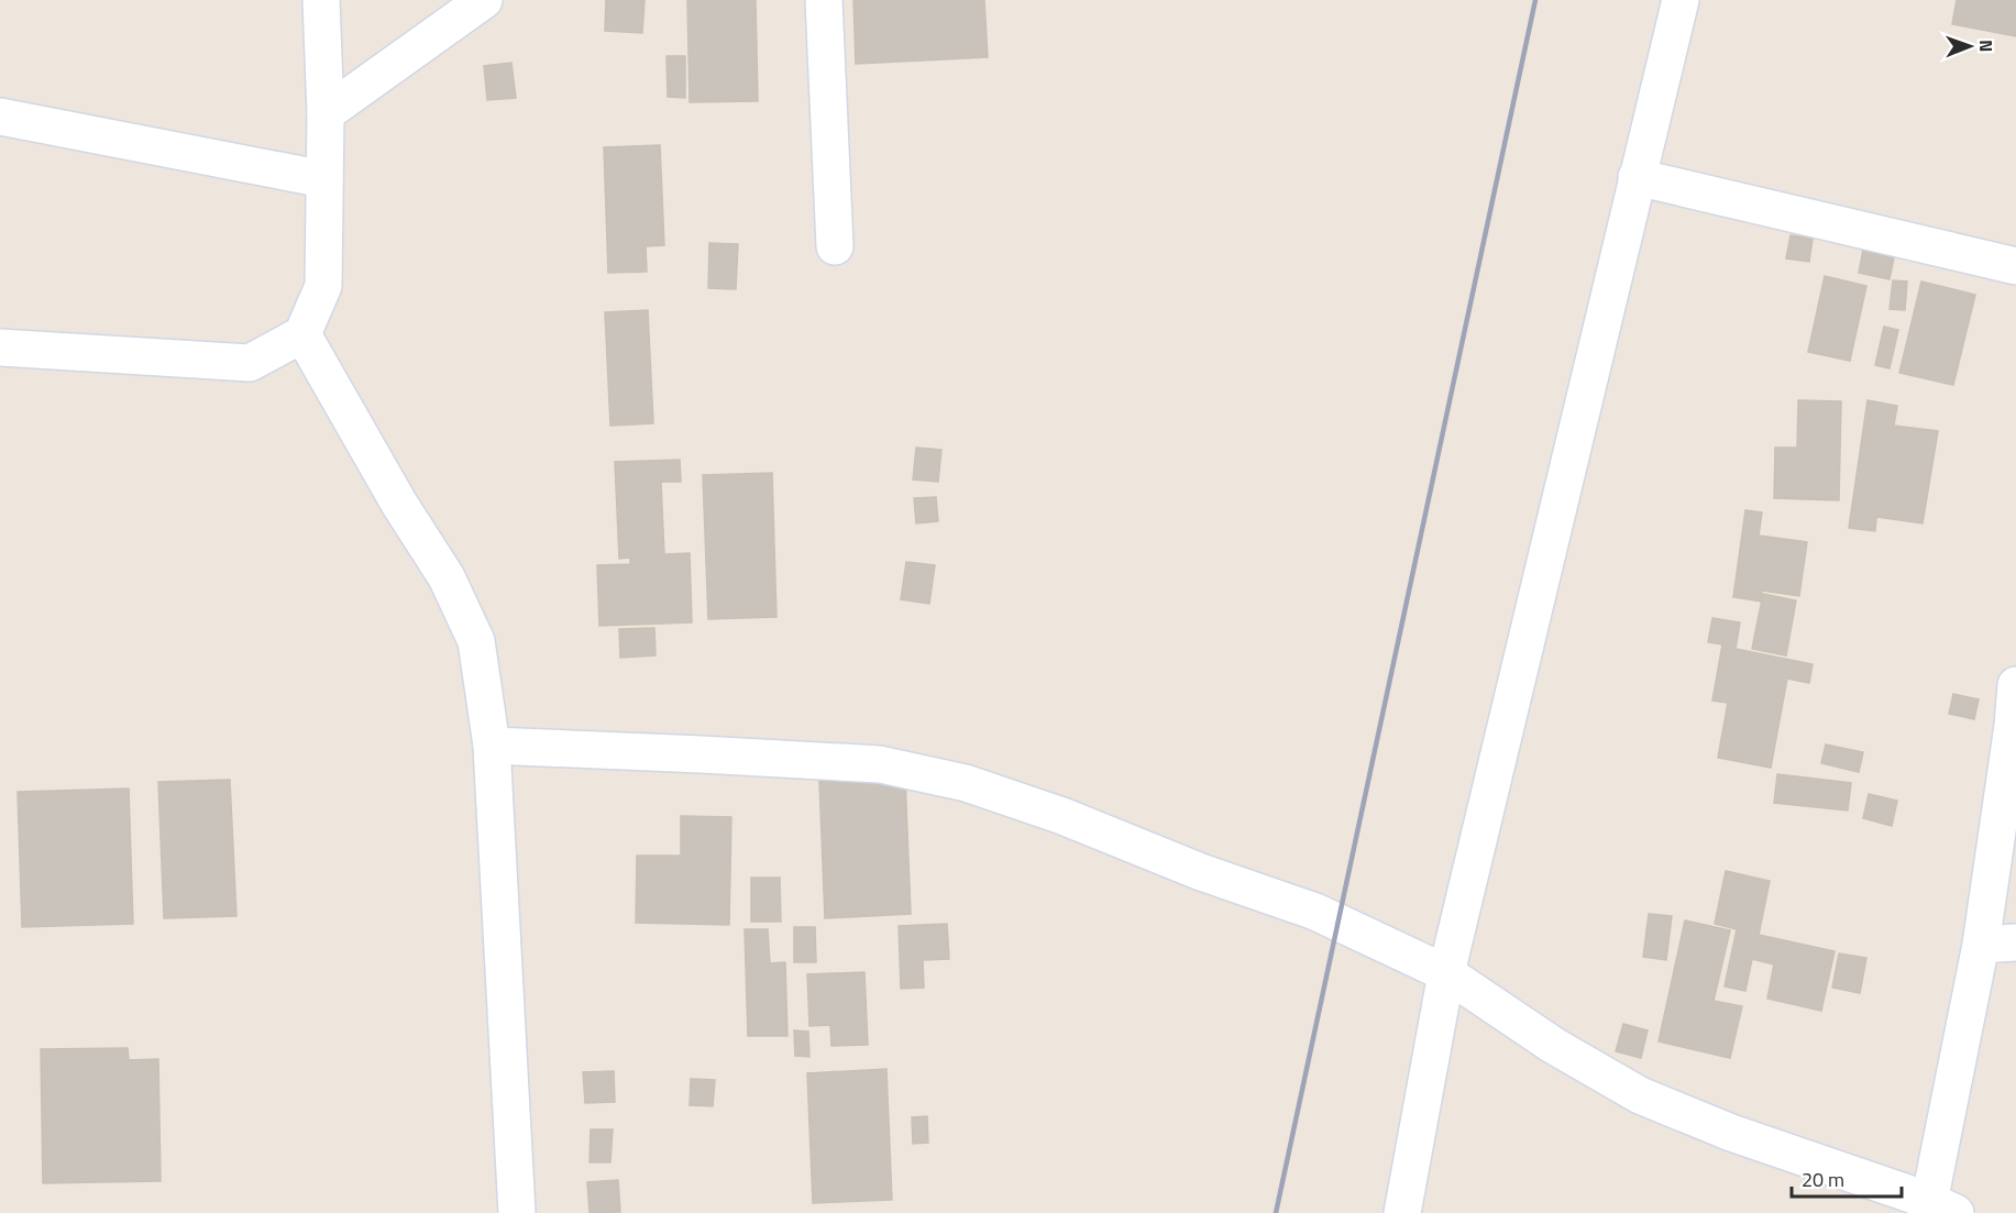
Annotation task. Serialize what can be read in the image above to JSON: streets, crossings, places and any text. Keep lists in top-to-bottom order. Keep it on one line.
{"scale_bar":"20 m","north":"right"}
